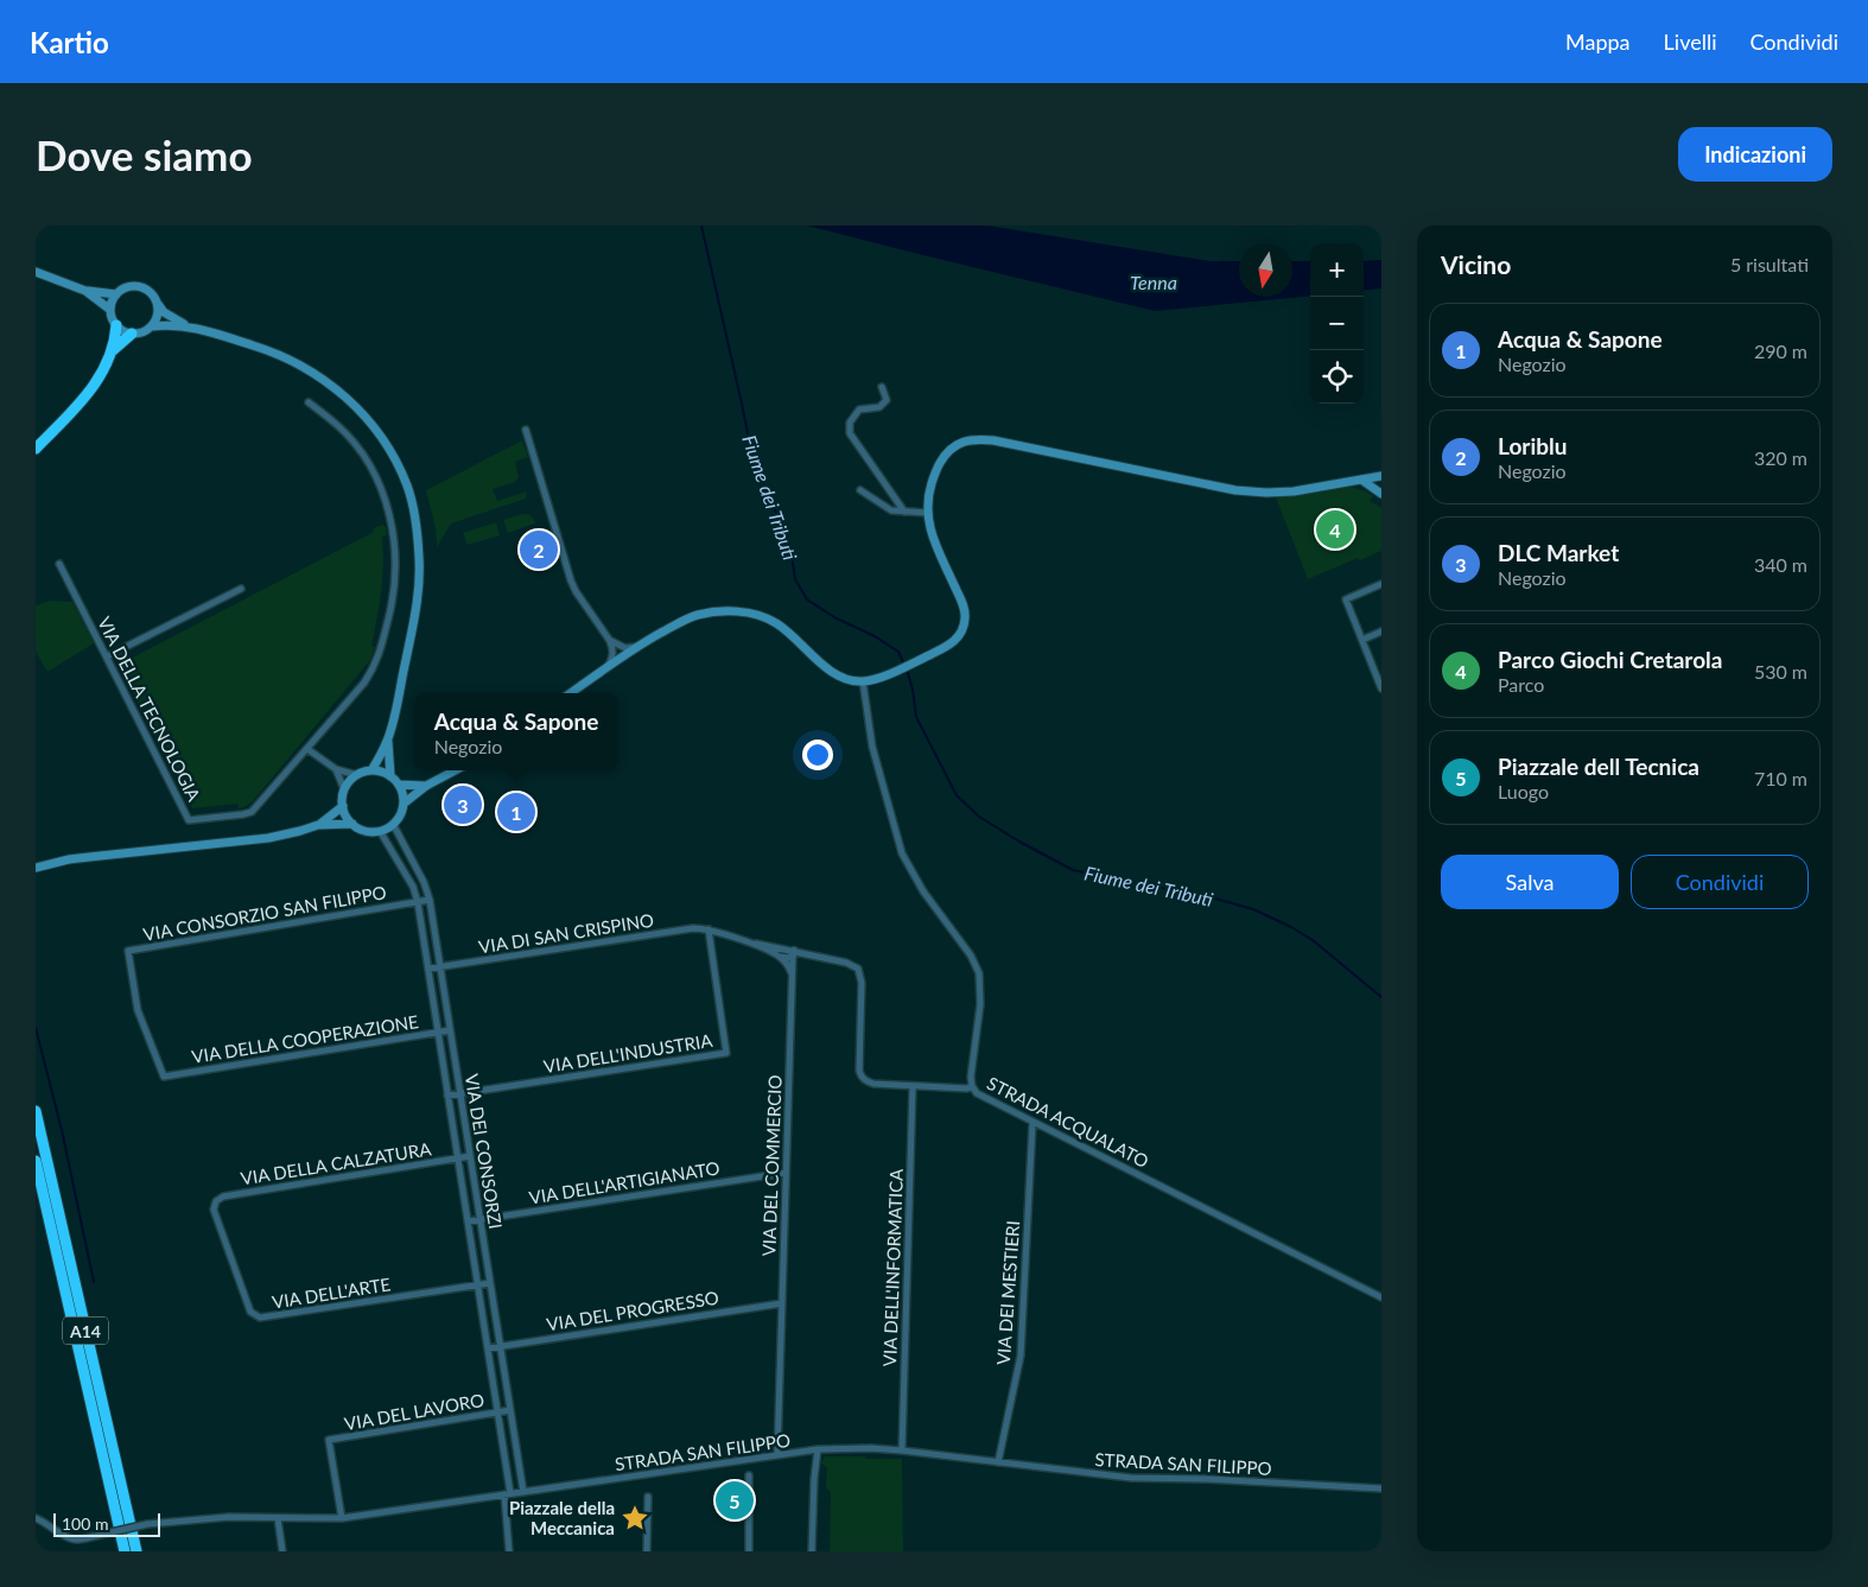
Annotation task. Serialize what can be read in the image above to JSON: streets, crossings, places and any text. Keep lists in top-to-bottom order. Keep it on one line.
{"streets":{"highway":["A14"],"street":["VIA DELLA TECNOLOGIA","VIA CONSORZIO SAN FILIPPO","VIA DI SAN CRISPINO","VIA DELLA COOPERAZIONE","VIA DELL'INDUSTRIA","STRADA ACQUALATO","VIA DEI CONSORZI","VIA DELLA CALZATURA","VIA DEL COMMERCIO","VIA DELL'ARTIGIANATO","VIA DELL'INFORMATICA","VIA DELL'ARTE","VIA DEI MESTIERI","VIA DEL PROGRESSO","VIA DEL LAVORO","STRADA SAN FILIPPO"]},"crossings":[["VIA CONSORZIO SAN FILIPPO","VIA DELLA COOPERAZIONE"],["VIA CONSORZIO SAN FILIPPO","VIA DEI CONSORZI"],["VIA DI SAN CRISPINO","VIA DELL'INDUSTRIA"],["VIA DI SAN CRISPINO","VIA DEI CONSORZI"],["VIA DELLA COOPERAZIONE","VIA DEI CONSORZI"],["VIA DELL'INDUSTRIA","VIA DEI CONSORZI"],["STRADA ACQUALATO","VIA DEI MESTIERI"],["VIA DEI CONSORZI","VIA DELLA CALZATURA"],["VIA DEI CONSORZI","VIA DELL'ARTIGIANATO"],["VIA DEI CONSORZI","VIA DELL'ARTE"],["VIA DEI CONSORZI","VIA DEL PROGRESSO"],["VIA DEI CONSORZI","VIA DEL LAVORO"],["VIA DEI CONSORZI","STRADA SAN FILIPPO"],["VIA DELLA CALZATURA","VIA DELL'ARTE"],["VIA DEL COMMERCIO","VIA DELL'ARTIGIANATO"],["VIA DEL COMMERCIO","VIA DEL PROGRESSO"],["VIA DEL COMMERCIO","STRADA SAN FILIPPO"],["VIA DELL'INFORMATICA","STRADA SAN FILIPPO"],["VIA DEI MESTIERI","STRADA SAN FILIPPO"],["VIA DEL LAVORO","STRADA SAN FILIPPO"]],"water":["Tenna","Fiume dei Tributi"],"places":{"place":["Piazzale della Meccanica"]},"scale_bar":"100 m","north":"bottom","page":{"header":"Kartio","nav":["Mappa","Livelli","Condividi"],"buttons":["Indicazioni",["Salva","Condividi"]],"title":"Dove siamo","heading":["Vicino","5 risultati"],"map_buttons":["+","−"],"list":[{"mark":"1","name":"Acqua & Sapone","note":"Negozio","value":"290 m"},{"mark":"2","name":"Loriblu","note":"Negozio","value":"320 m"},{"mark":"3","name":"DLC Market","note":"Negozio","value":"340 m"},{"mark":"4","name":"Parco Giochi Cretarola","note":"Parco","value":"530 m"},{"mark":"5","name":"Piazzale dell Tecnica","note":"Luogo","value":"710 m"}],"pins":["4","2","3","1","5"],"popup":["Acqua & Sapone","Negozio"],"scale":"100 m"}}
